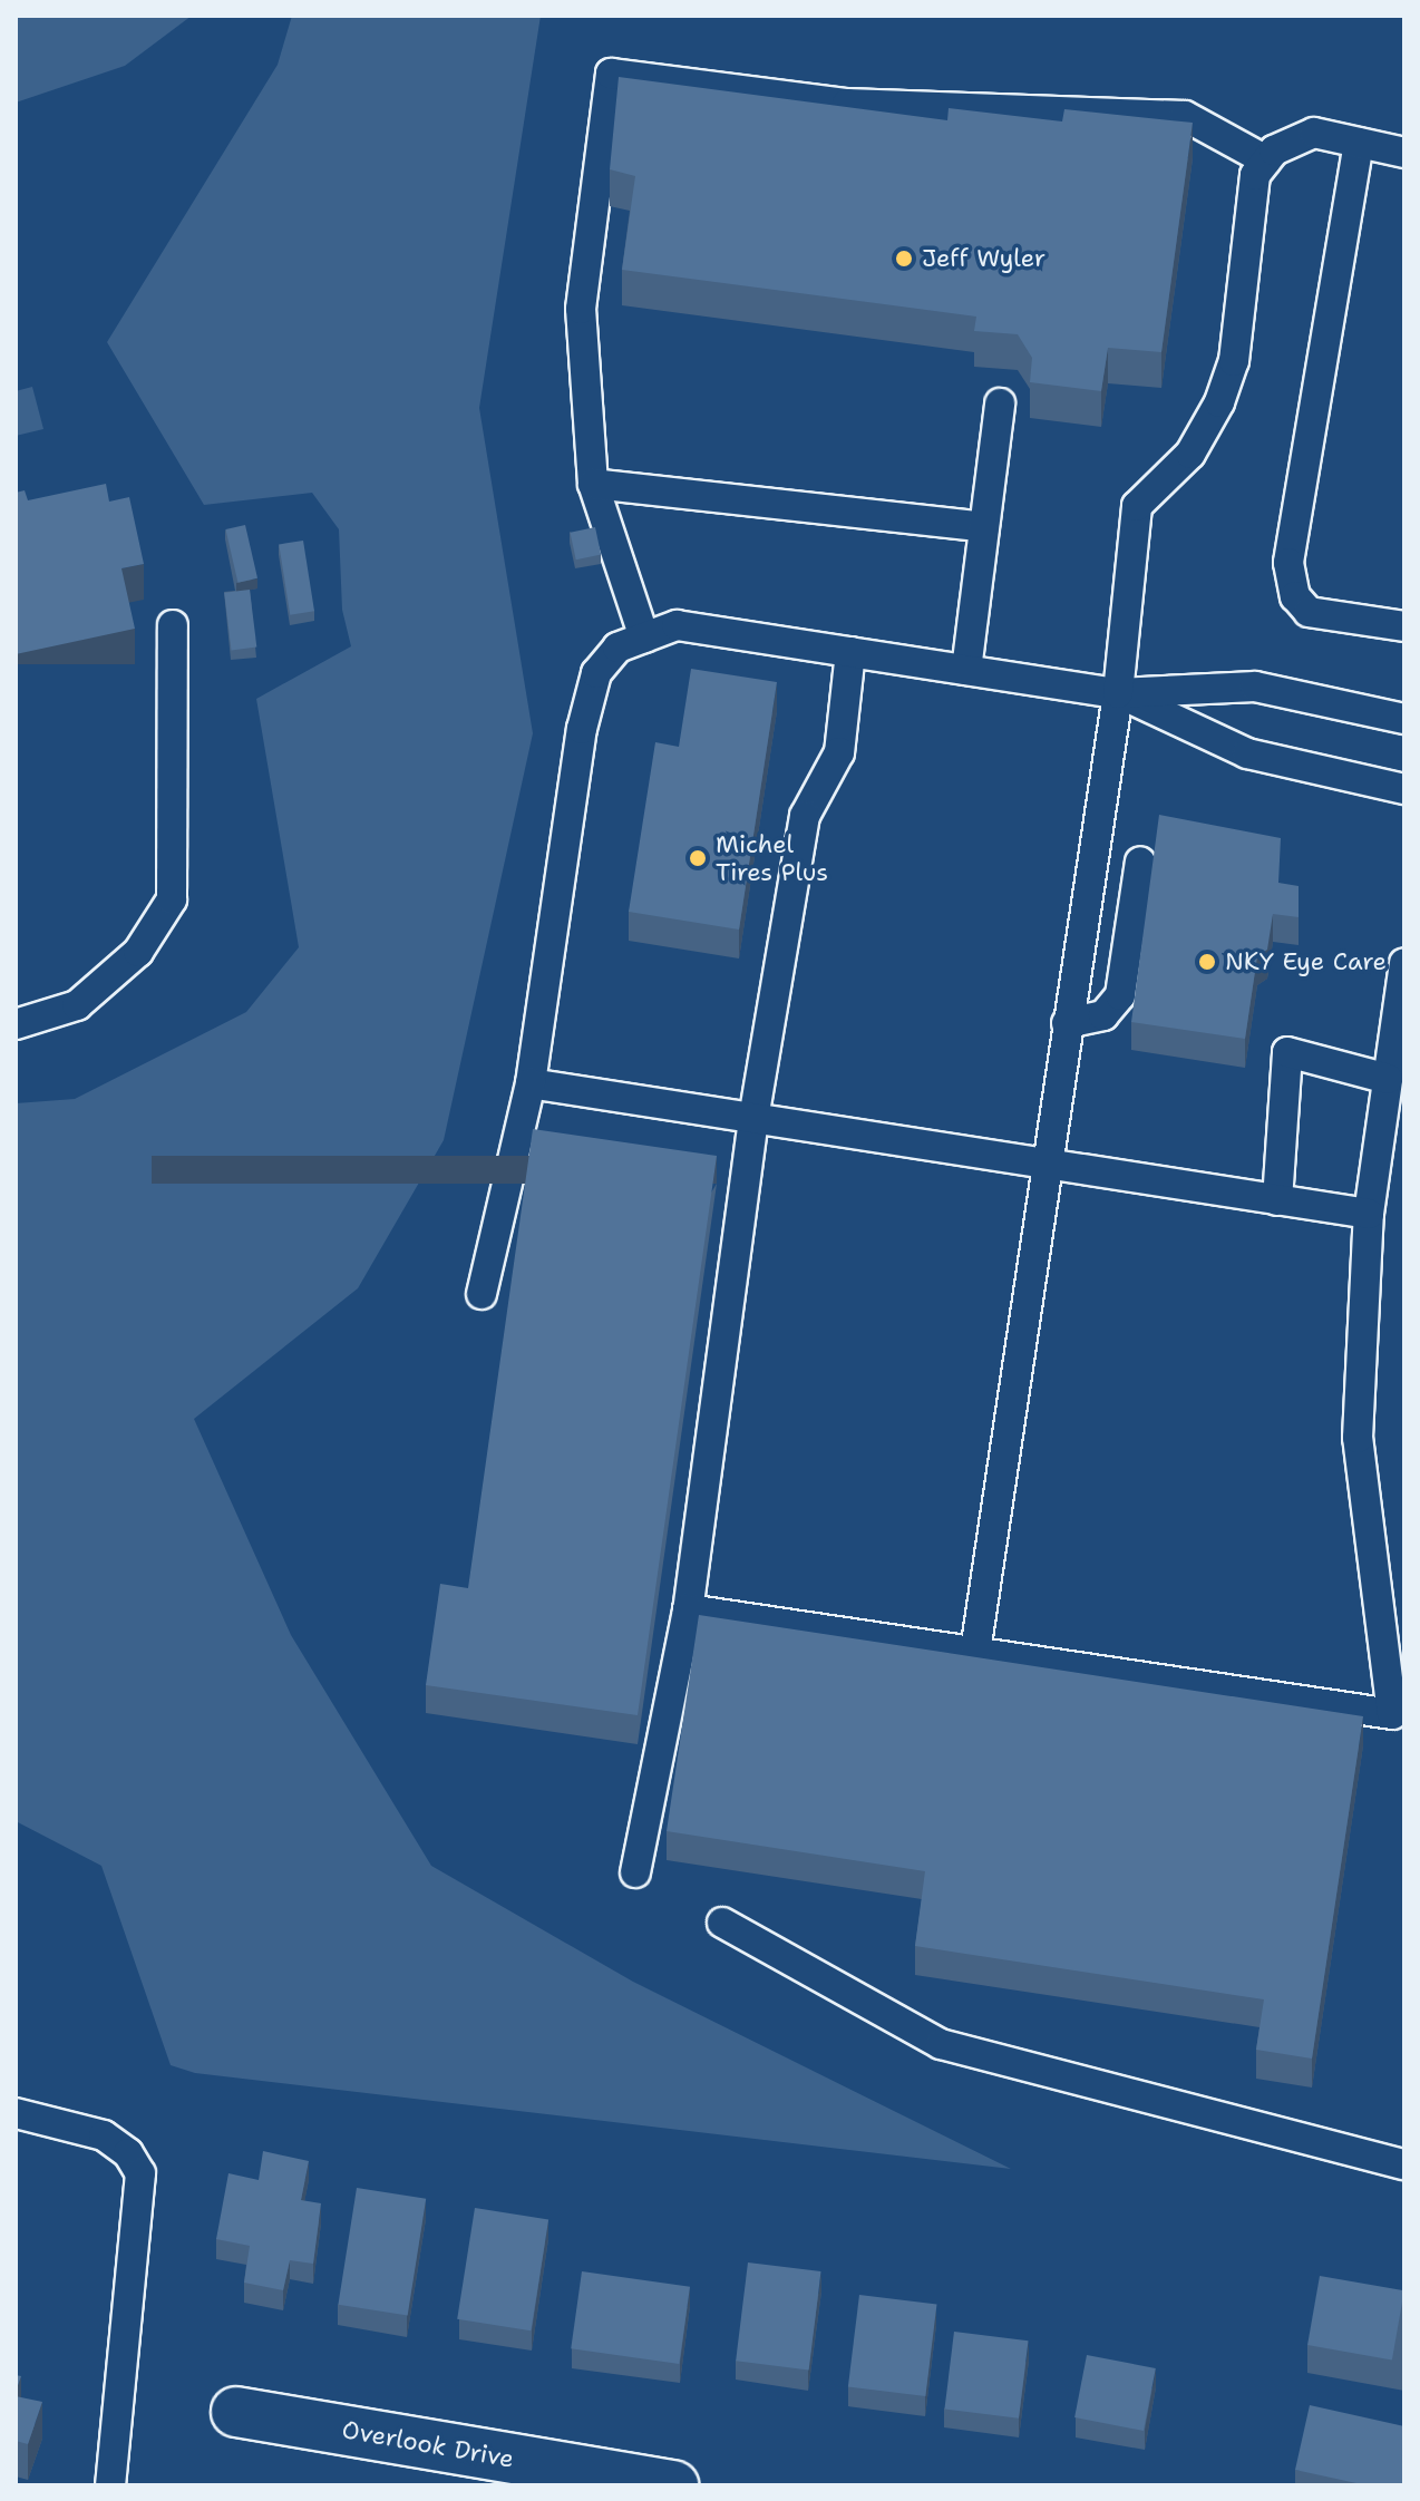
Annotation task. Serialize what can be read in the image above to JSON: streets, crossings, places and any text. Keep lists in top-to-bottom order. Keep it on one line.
{"streets":{"street":["Overlook Drive"]},"places":["Jeff Wyler","Michel Tires Plus","NKY Eye Care"]}
